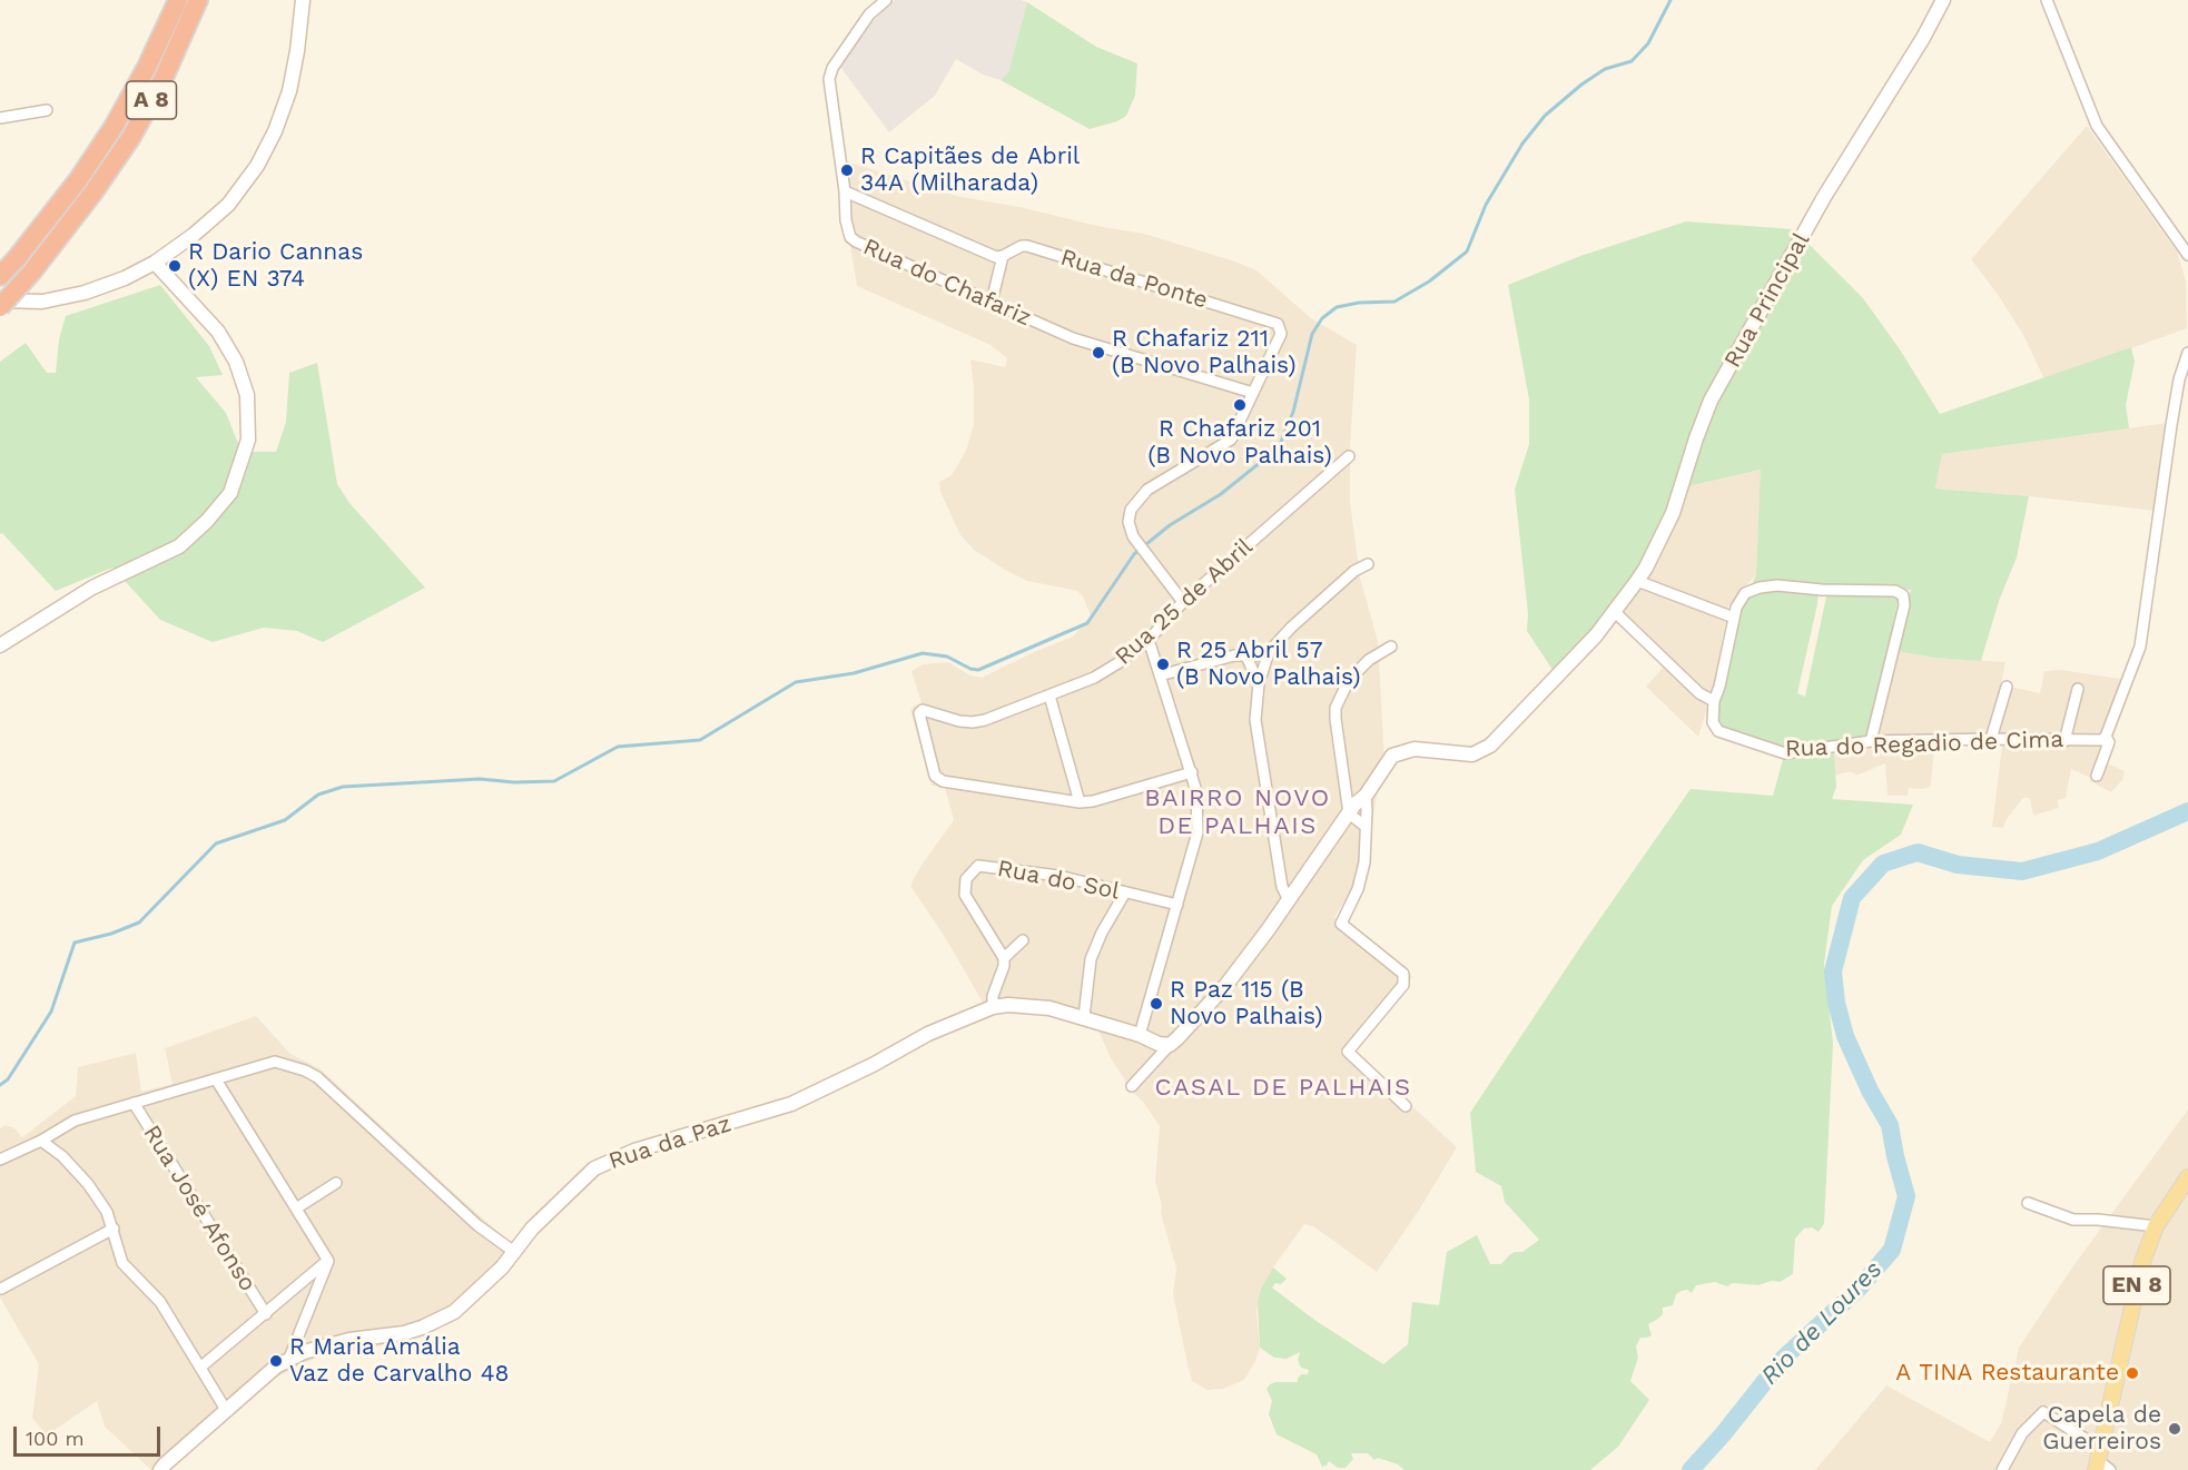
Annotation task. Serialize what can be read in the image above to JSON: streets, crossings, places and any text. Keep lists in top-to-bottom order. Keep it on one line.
{"streets":{"highway":["A 8"],"main road":["EN 8"],"street":["Rua da Ponte","Rua do Chafariz","Rua Principal","Rua 25 de Abril","Rua do Regadio de Cima","Rua do Sol","Rua da Paz","Rua José Afonso"]},"crossings":[["Rua da Ponte","Rua do Chafariz"],["Rua da Ponte","Rua 25 de Abril"],["Rua Principal","Rua da Paz"]],"districts":["BAIRRO NOVO DE PALHAIS","CASAL DE PALHAIS"],"water":["Rio de Loures"],"places":["R Capitães de Abril 34A (Milharada)","R Dario Cannas (X) EN 374","R Chafariz 211 (B Novo Palhais)","R Chafariz 201 (B Novo Palhais)","R 25 Abril 57 (B Novo Palhais)","R Paz 115 (B Novo Palhais)","R Maria Amália Vaz de Carvalho 48","A TINA Restaurante","Capela de Guerreiros"],"scale_bar":"100 m"}
